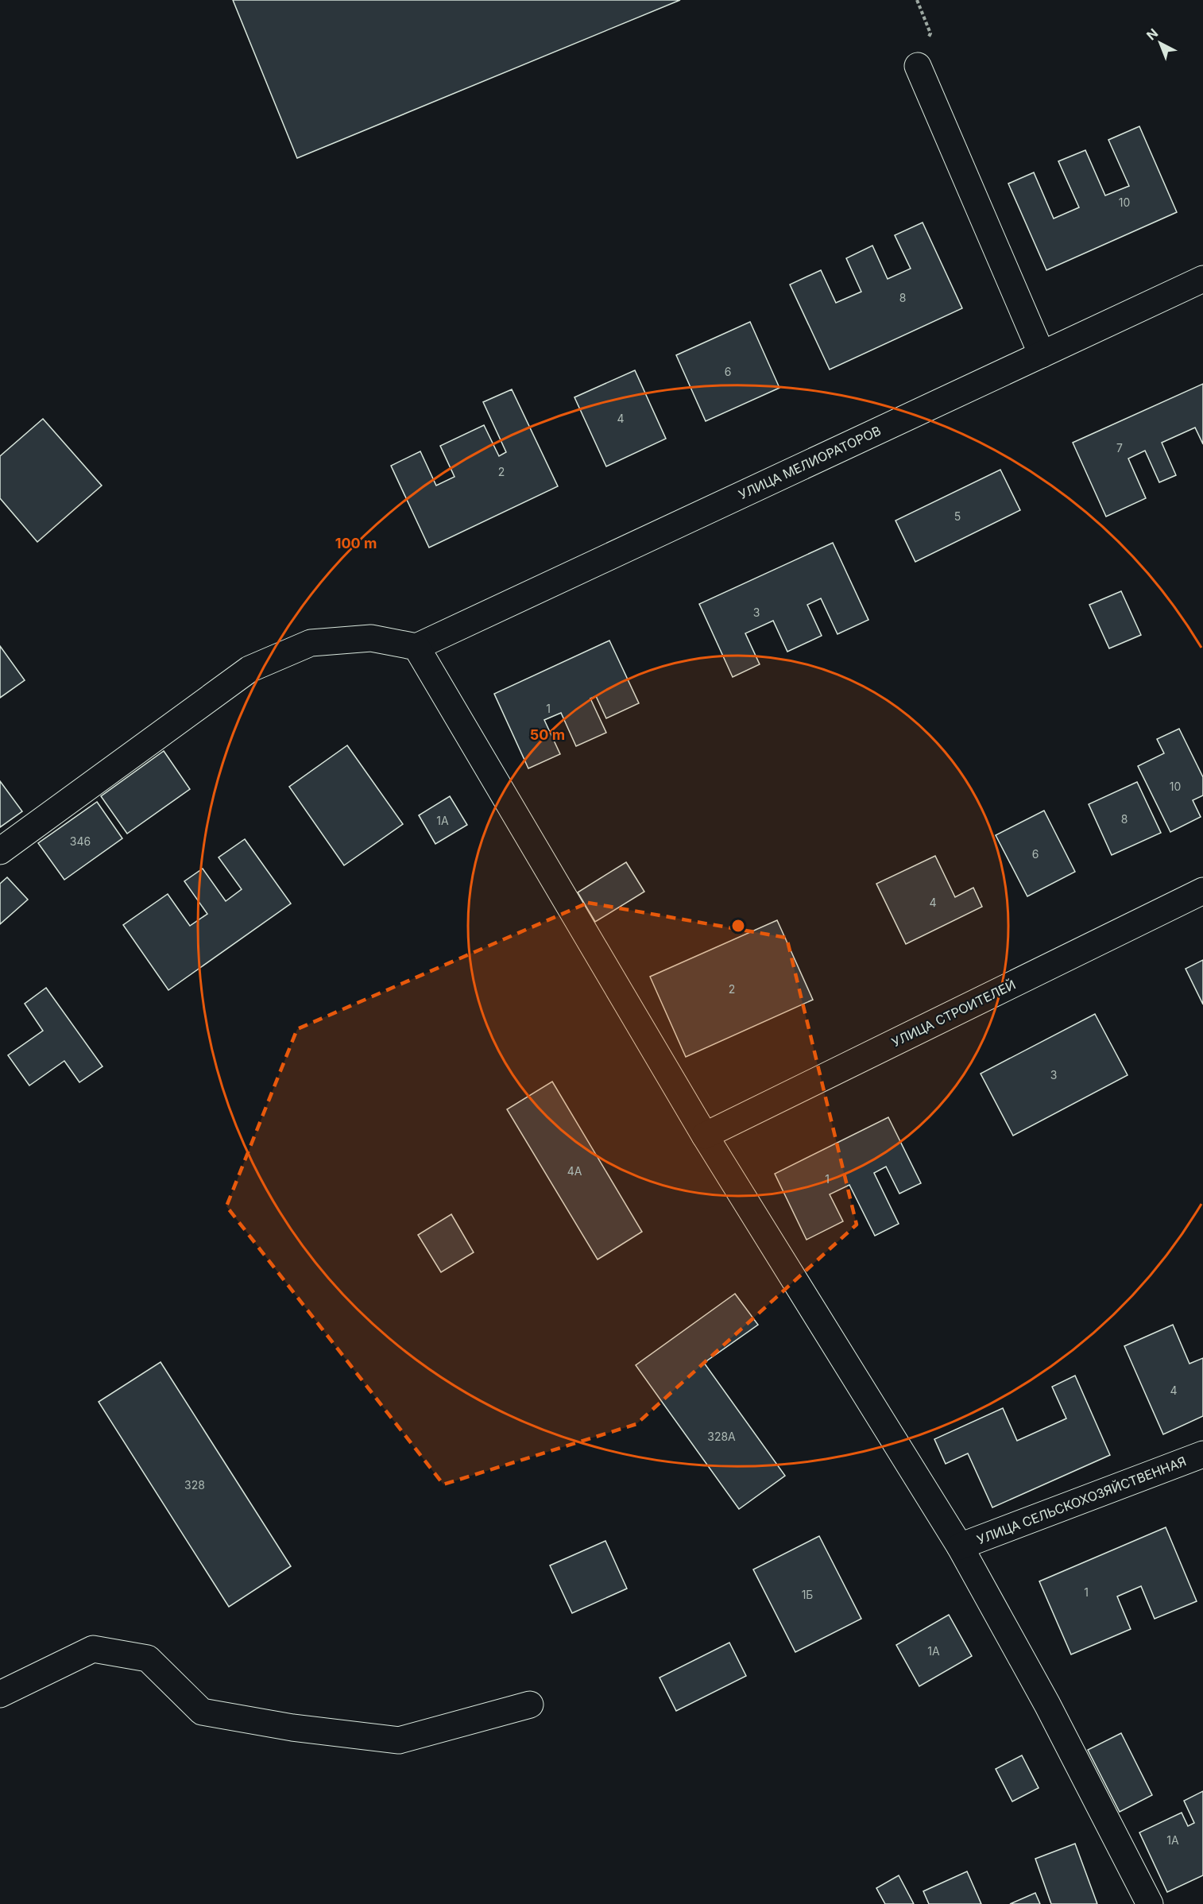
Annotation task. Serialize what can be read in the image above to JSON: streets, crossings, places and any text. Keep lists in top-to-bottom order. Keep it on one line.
{"streets":{"street":["УЛИЦА МЕЛИОРАТОРОВ","УЛИЦА СТРОИТЕЛЕЙ","УЛИЦА СЕЛЬСКОХОЗЯЙСТВЕННАЯ"]},"house_numbers":["10","8","6","4","7","2","5","3","1","10","8","1А","346","6","4","2","3","4А","1","4","328А","328","1","1Б","1А","1А"],"north":"top left","rings":["100 m","50 m"]}
